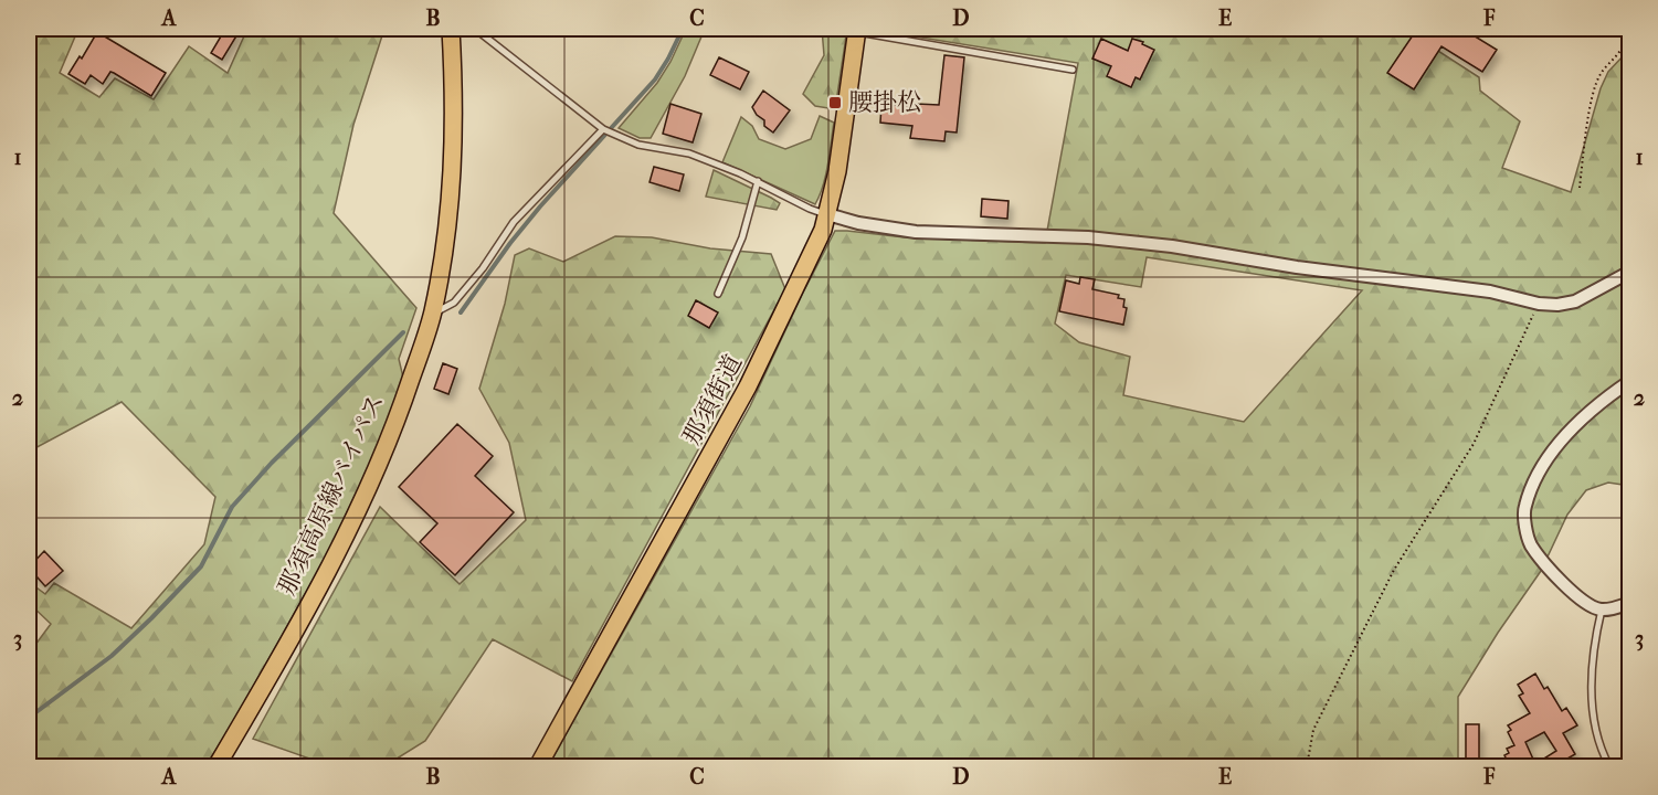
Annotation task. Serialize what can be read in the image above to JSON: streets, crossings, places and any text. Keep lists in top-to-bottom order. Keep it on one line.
{"streets":{"main road":["那須街道","那須高原線バイパス"]},"places":{"transit":["腰掛松"]},"grid":{"columns":["A","B","C","D","E","F"],"rows":["1","2","3"]}}
